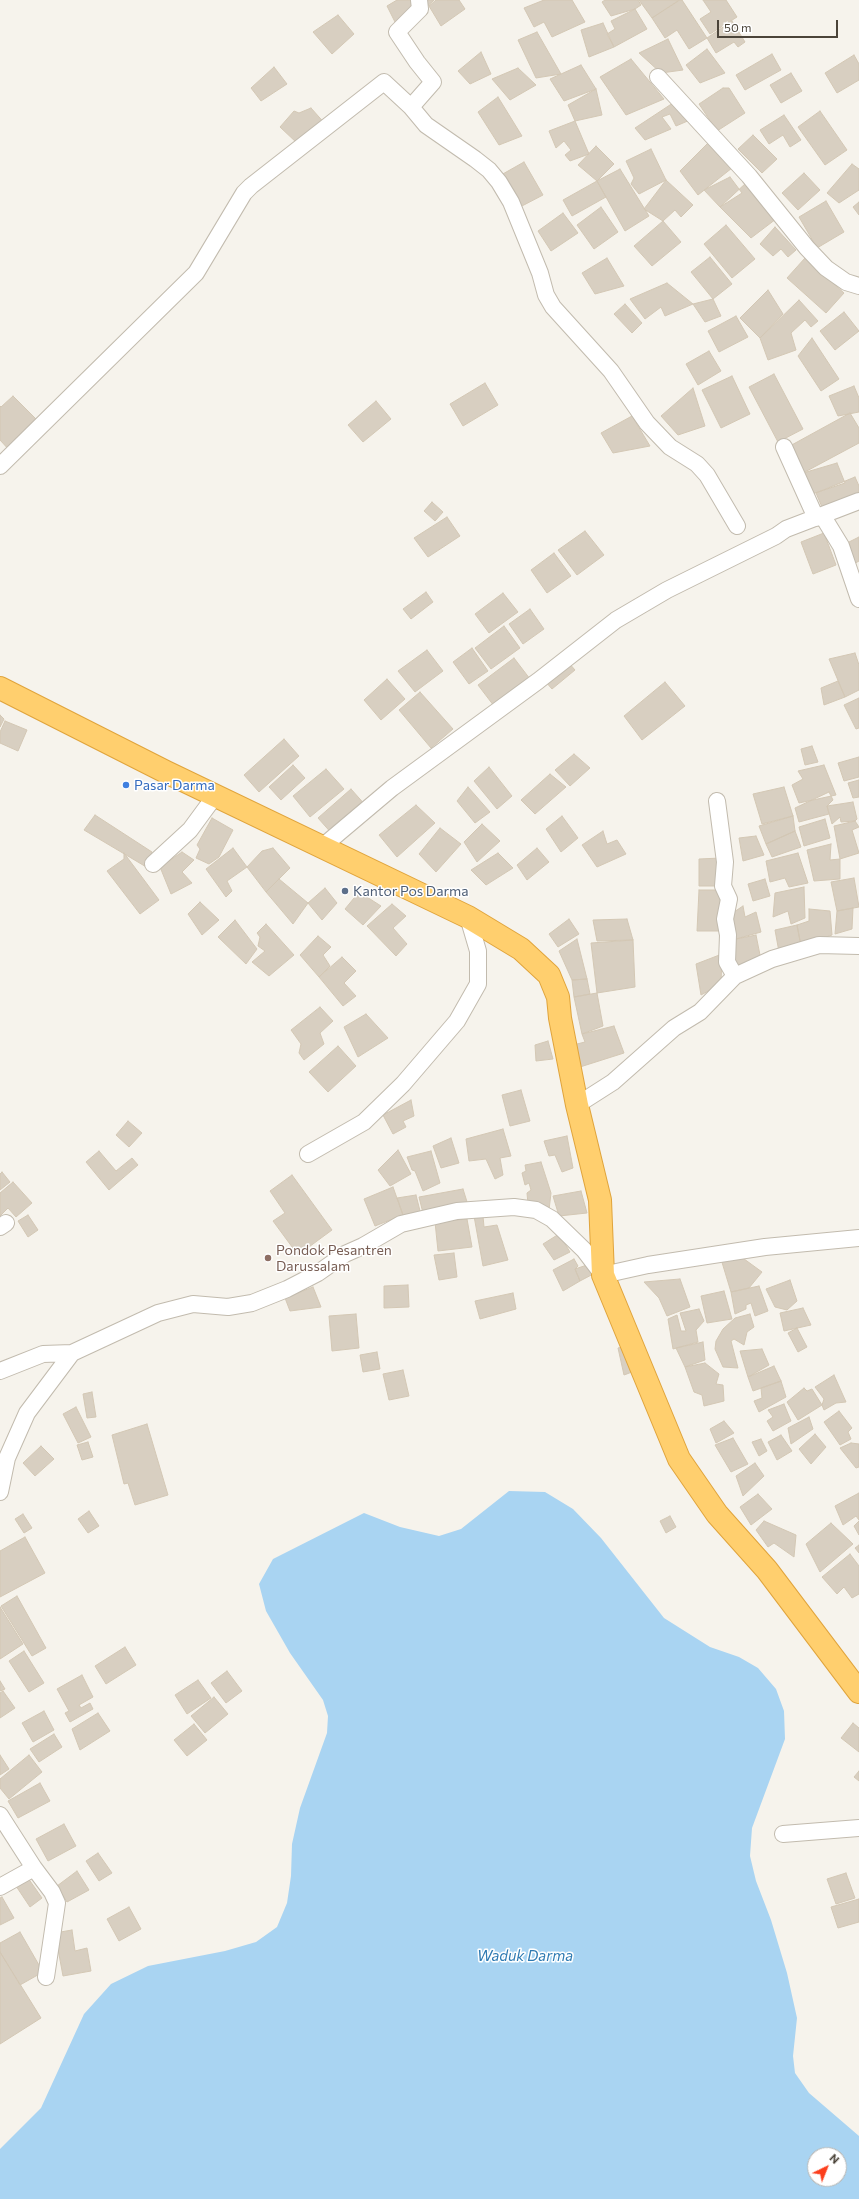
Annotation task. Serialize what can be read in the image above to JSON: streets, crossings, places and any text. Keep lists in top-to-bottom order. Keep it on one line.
{"water":["Waduk Darma"],"places":["Pasar Darma","Kantor Pos Darma","Pondok Pesantren Darussalam"],"scale_bar":"50 m","north":"top right"}
